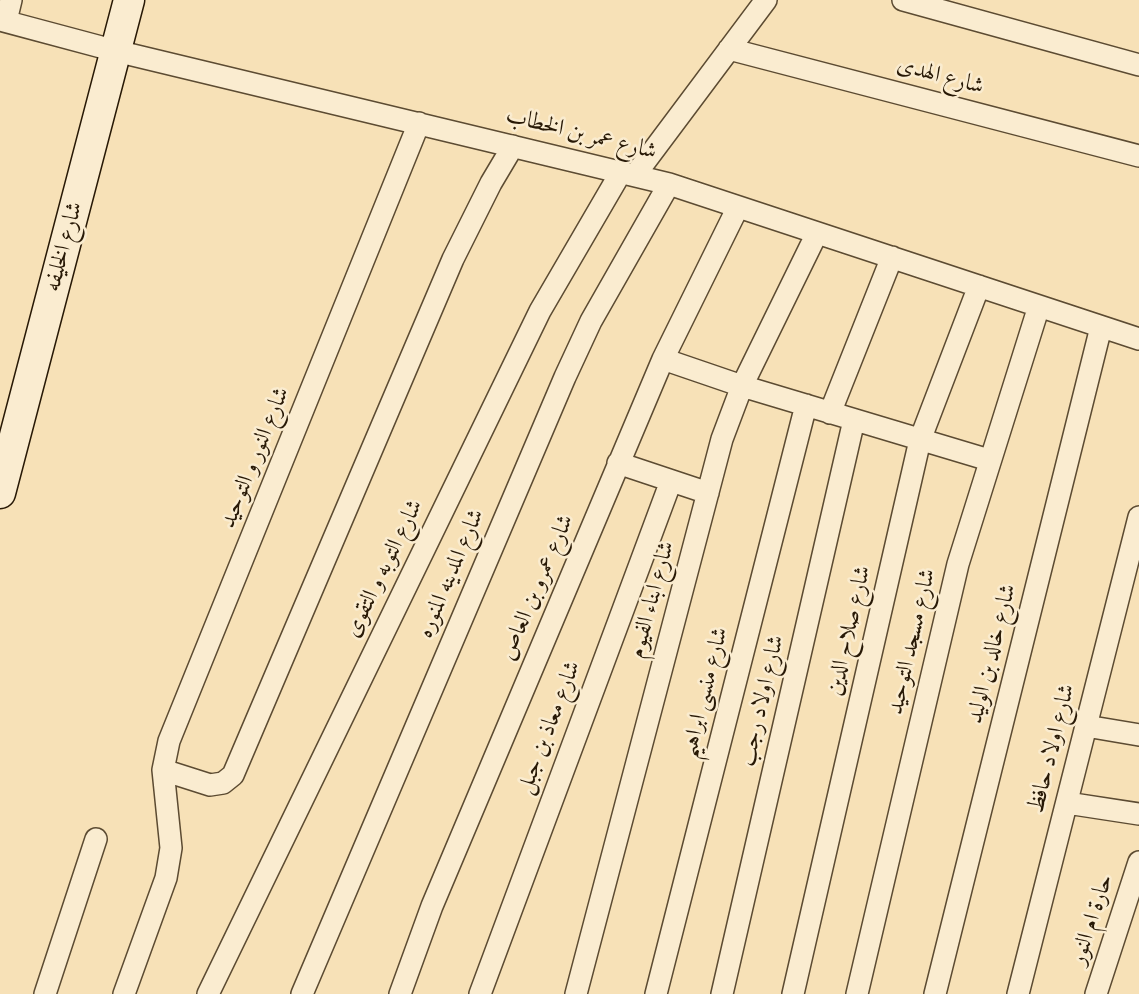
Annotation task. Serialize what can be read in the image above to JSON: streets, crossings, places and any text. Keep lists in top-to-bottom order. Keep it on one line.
{"streets":{"main road":["شارع الخليفه"],"street":["شارع الهدى","شارع عمر بن الخطاب","شارع النور و التوحيد","شارع التوبه و التقوى","شارع المدينه المنوره","شارع عمرو بن العاص","شارع ابناء الفيوم","شارع صلاح الدين","شارع مسجد التوحيد","شارع خالد بن الوليد","شارع منسى ابراهيم","شارع اولاد رجب","شارع معاذ بن جبل","شارع اولاد حافظ","حارة ام النور"]},"crossings":[["شارع الهدى","شارع التوبه و التقوى"],["شارع عمر بن الخطاب","شارع الخليفه"],["شارع عمر بن الخطاب","شارع النور و التوحيد"],["شارع عمر بن الخطاب","شارع التوبه و التقوى"],["شارع عمر بن الخطاب","شارع المدينه المنوره"],["شارع عمر بن الخطاب","شارع عمرو بن العاص"],["شارع عمر بن الخطاب","شارع ابناء الفيوم"],["شارع عمر بن الخطاب","شارع صلاح الدين"],["شارع عمر بن الخطاب","شارع مسجد التوحيد"],["شارع عمر بن الخطاب","شارع خالد بن الوليد"]]}
